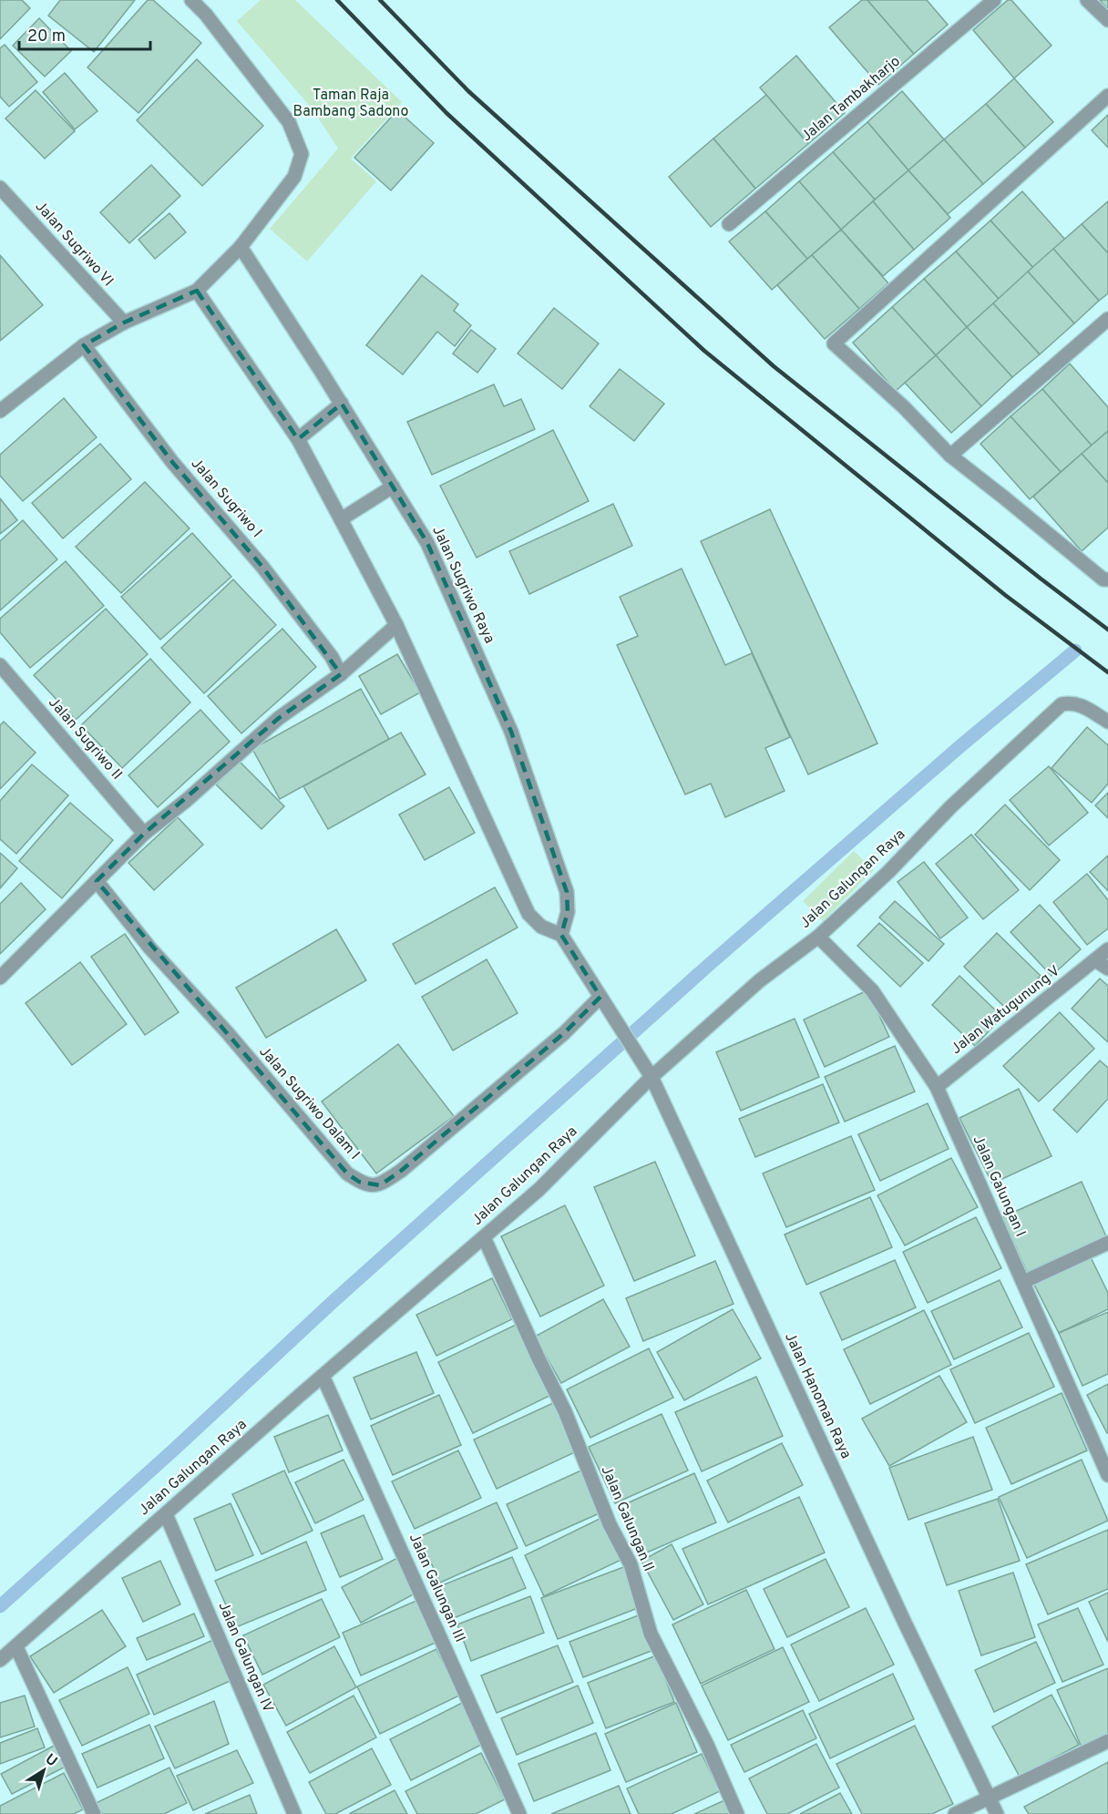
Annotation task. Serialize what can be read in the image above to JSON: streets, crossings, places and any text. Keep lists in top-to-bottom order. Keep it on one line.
{"streets":{"street":["Jalan Tambakharjo","Jalan Sugriwo VI","Jalan Sugriwo I","Jalan Sugriwo Raya","Jalan Sugriwo II","Jalan Galungan Raya","Jalan Watugunung V","Jalan Sugriwo Dalam I","Jalan Galungan I","Jalan Hanoman Raya","Jalan Galungan II","Jalan Galungan III","Jalan Galungan IV"]},"crossings":[["Jalan Galungan Raya","Jalan Galungan I"],["Jalan Galungan Raya","Jalan Hanoman Raya"],["Jalan Galungan Raya","Jalan Galungan II"],["Jalan Galungan Raya","Jalan Galungan III"],["Jalan Galungan Raya","Jalan Galungan IV"],["Jalan Watugunung V","Jalan Galungan I"],["Jalan Sugriwo Dalam I","Jalan Hanoman Raya"]],"parks":["Taman Raja Bambang Sadono"],"scale_bar":"20 m","north":"top right"}
